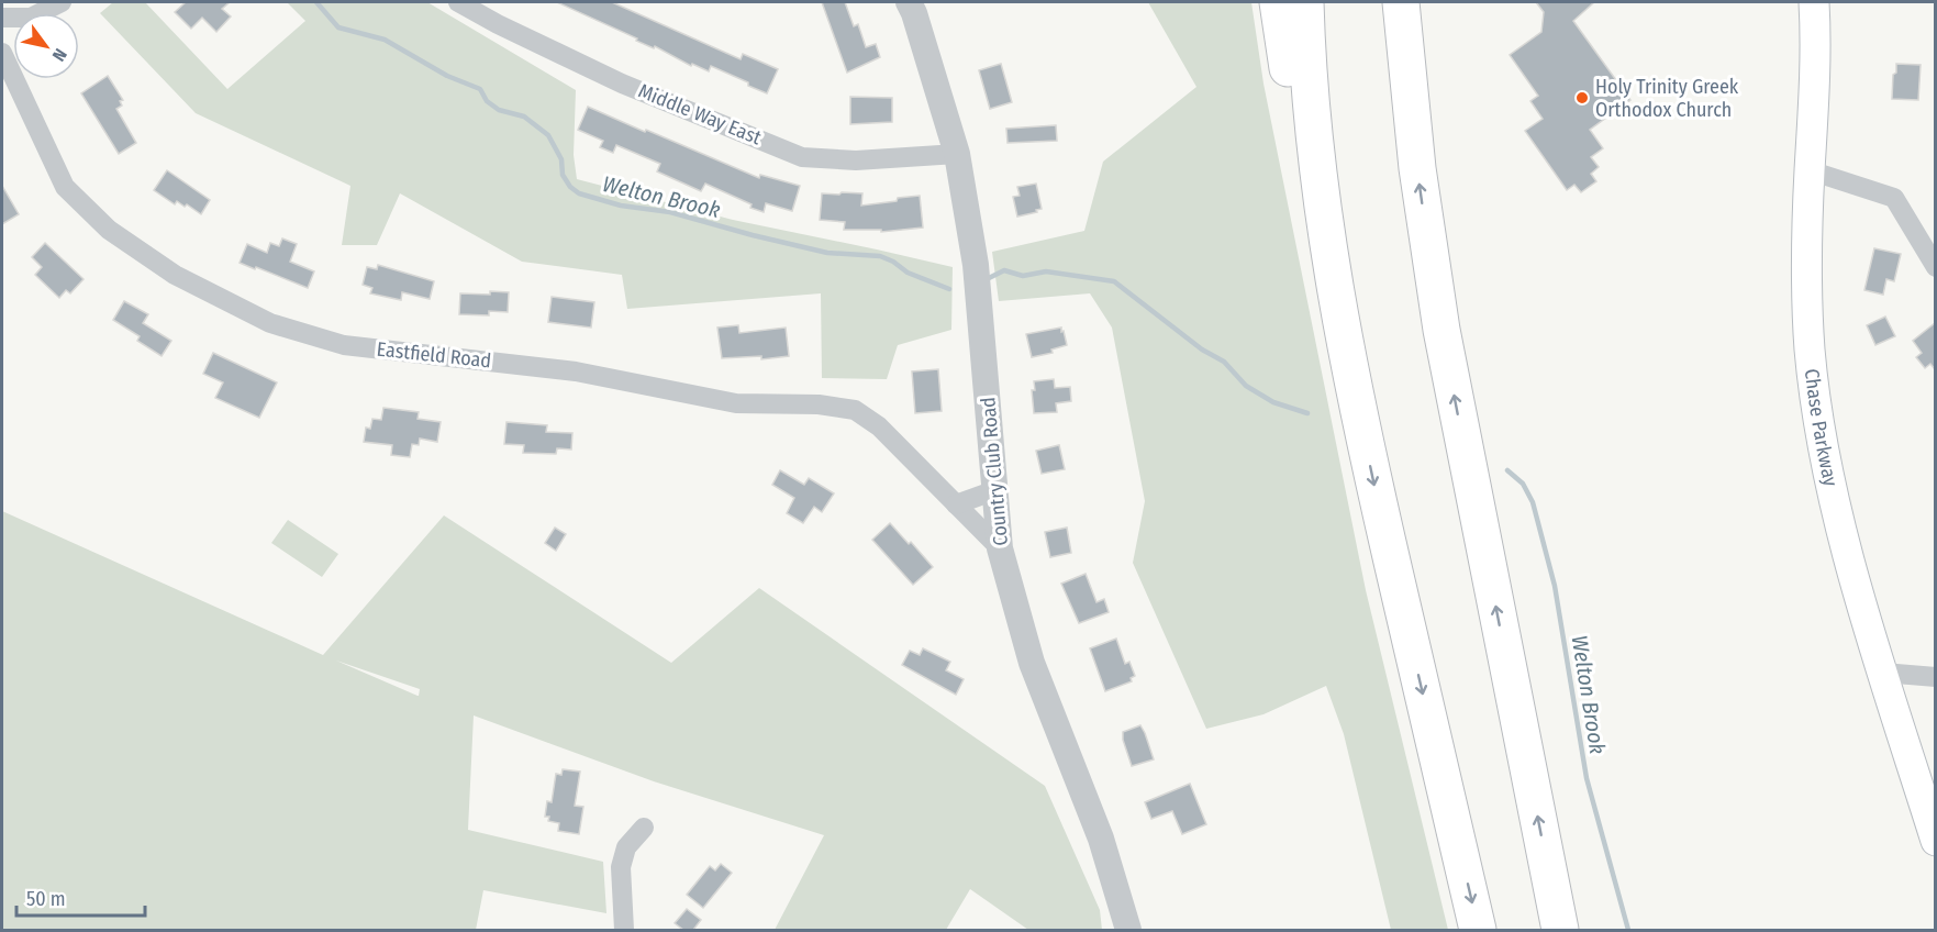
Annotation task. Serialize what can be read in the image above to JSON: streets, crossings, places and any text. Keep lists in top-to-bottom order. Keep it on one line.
{"streets":{"main road":["Chase Parkway"],"street":["Middle Way East","Eastfield Road","Country Club Road"]},"crossings":[["Middle Way East","Country Club Road"],["Eastfield Road","Country Club Road"]],"water":["Welton Brook"],"places":["Holy Trinity Greek Orthodox Church"],"scale_bar":"50 m","north":"bottom right"}
